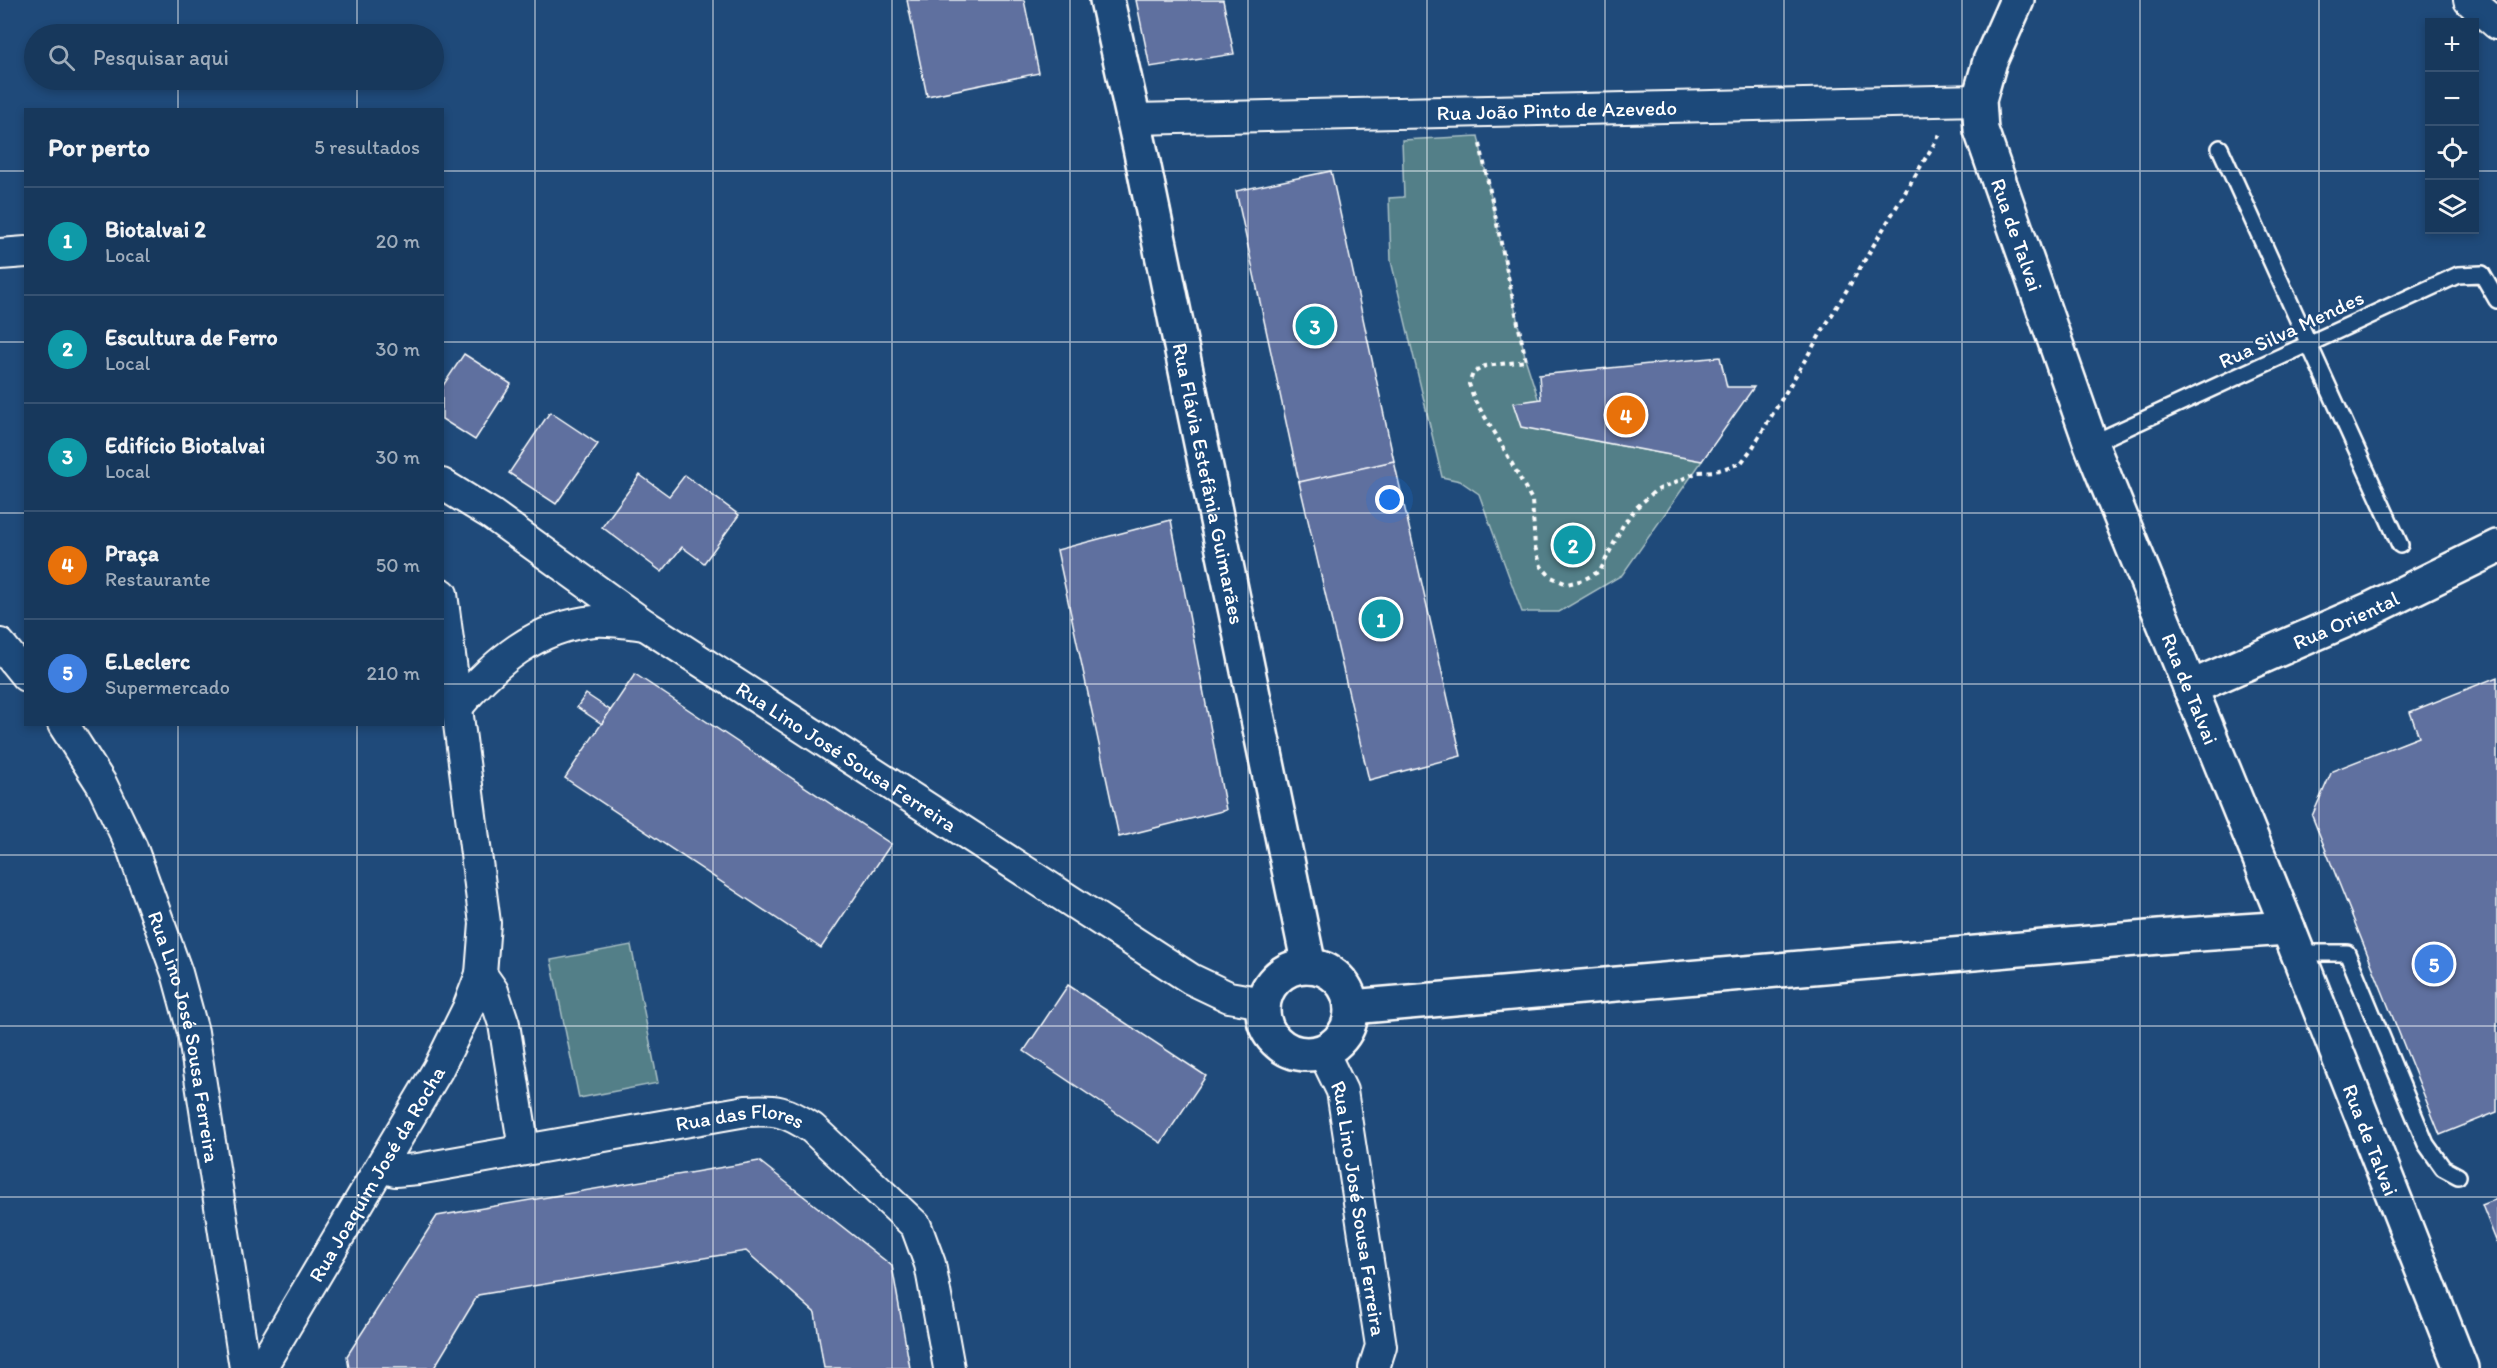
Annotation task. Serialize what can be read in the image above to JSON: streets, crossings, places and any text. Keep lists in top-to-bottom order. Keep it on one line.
{"streets":{"street":["Rua João Pinto de Azevedo","Rua de Talvai","Rua Flávia Estefânia Guimarães","Rua Oriental","Rua Lino José Sousa Ferreira","Rua das Flores","Rua Joaquim José da Rocha"],"lane":["Rua Silva Mendes"]},"crossings":[["Rua João Pinto de Azevedo","Rua de Talvai"],["Rua João Pinto de Azevedo","Rua Flávia Estefânia Guimarães"],["Rua de Talvai","Rua Silva Mendes"],["Rua de Talvai","Rua Oriental"],["Rua Flávia Estefânia Guimarães","Rua Lino José Sousa Ferreira"],["Rua das Flores","Rua Joaquim José da Rocha"]],"page":{"map_buttons":["+","−"],"search":"Pesquisar aqui","heading":["Por perto","5 resultados"],"list":[{"mark":"1","name":"Biotalvai 2","note":"Local","value":"20 m"},{"mark":"2","name":"Escultura de Ferro","note":"Local","value":"30 m"},{"mark":"3","name":"Edifício Biotalvai","note":"Local","value":"30 m"},{"mark":"4","name":"Praça","note":"Restaurante","value":"50 m"},{"mark":"5","name":"E.Leclerc","note":"Supermercado","value":"210 m"}],"pins":["3","4","2","1","5"]}}
